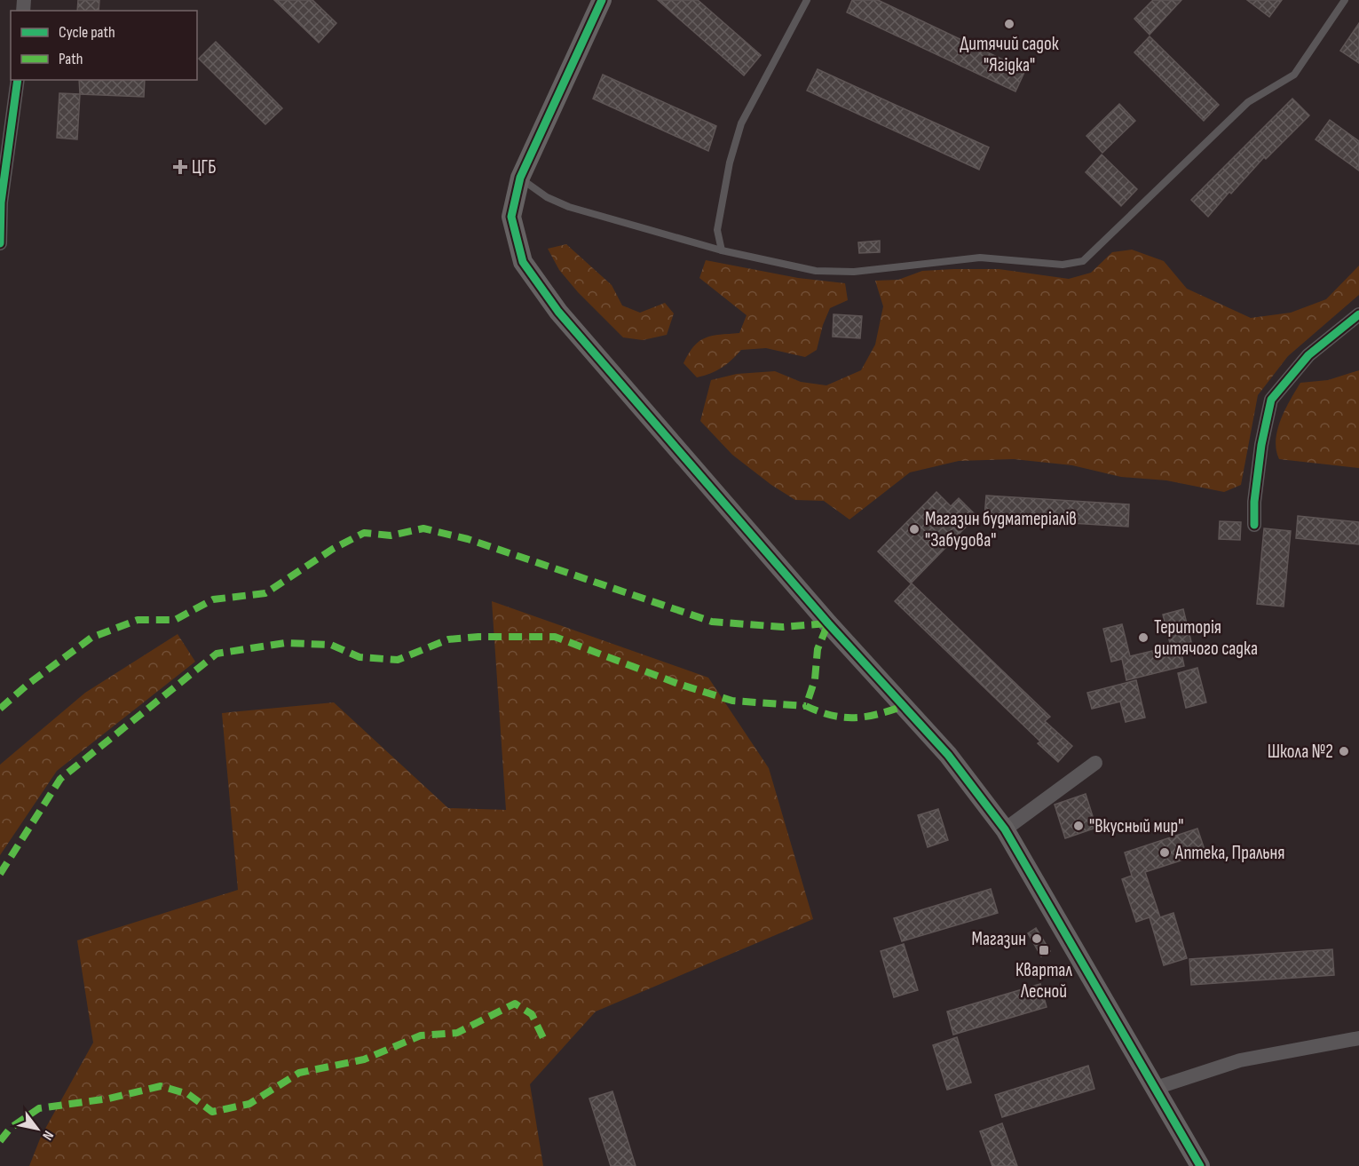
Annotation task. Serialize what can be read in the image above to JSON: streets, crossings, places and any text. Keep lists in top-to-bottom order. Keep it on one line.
{"places":{"other":["Дитячий садок \"Ягідка\"","Магазин будматеріалів \"Забудова\"","Територія дитячого садка","Школа №2","\"Вкусный мир\"","Аптека, Пральня","Магазин"],"health":["ЦГБ"],"transit":["Квартал Лесной"]},"legend":["Cycle path","Path"],"north":"bottom right"}
